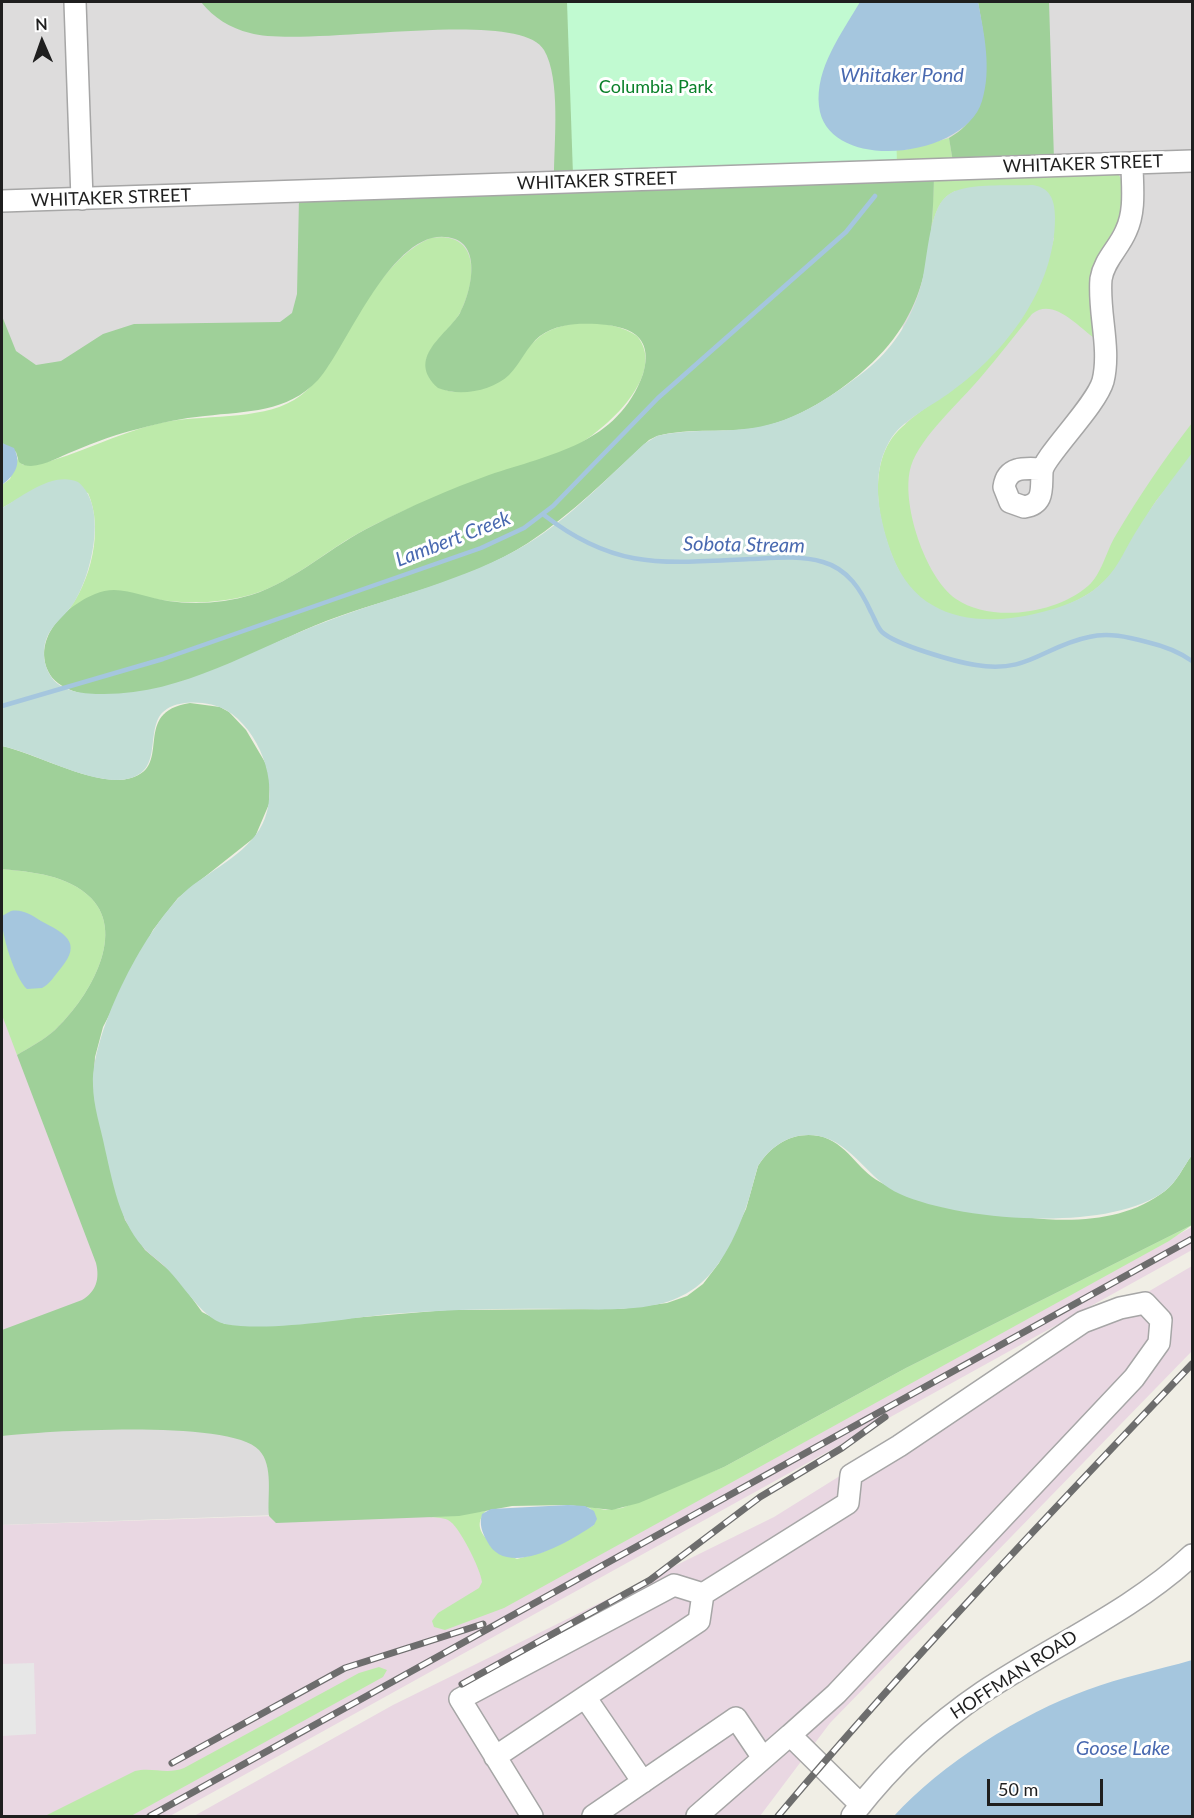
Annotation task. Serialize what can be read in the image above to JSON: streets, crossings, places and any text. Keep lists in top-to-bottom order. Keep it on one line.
{"streets":{"street":["WHITAKER STREET","HOFFMAN ROAD"]},"water":["Whitaker Pond","Lambert Creek","Sobota Stream","Goose Lake"],"parks":["Columbia Park"],"scale_bar":"50 m","north":"top"}
